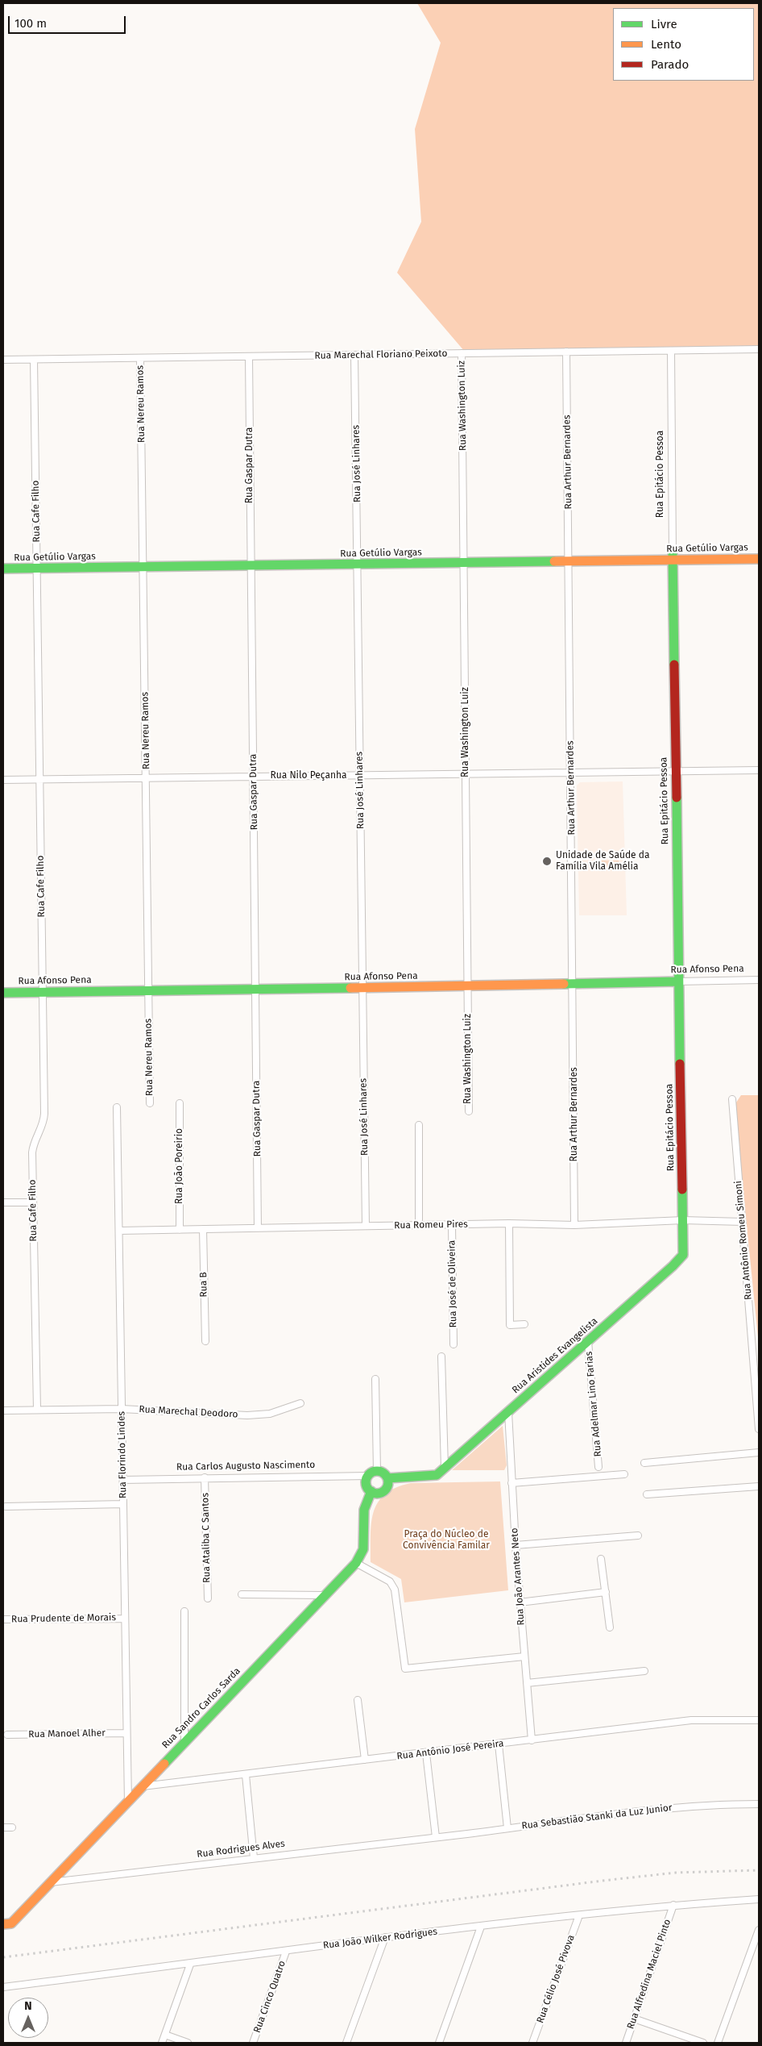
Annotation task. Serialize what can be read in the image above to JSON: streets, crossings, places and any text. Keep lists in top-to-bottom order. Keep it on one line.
{"streets":{"street":["Rua Marechal Floriano Peixoto","Rua Nereu Ramos","Rua Washington Luiz","Rua Arthur Bernardes","Rua José Linhares","Rua Gaspar Dutra","Rua Epitácio Pessoa","Rua Cafe Filho","Rua Getúlio Vargas","Rua Nilo Peçanha","Rua Afonso Pena","Rua João Poreirio","Rua Romeu Pires","Rua Antônio Romeu Simoni","Rua José de Oliveira","Rua B","Rua Aristides Evangelista","Rua Adelmar Lino Farias","Rua Marechal Deodoro","Rua Florindo Lindes","Rua Carlos Augusto Nascimento","Rua Ataliba C Santos","Rua João Arantes Neto","Rua Prudente de Morais","Rua Sandro Carlos Sarda","Rua Manoel Alher","Rua Antônio José Pereira","Rua Sebastião Stanki da Luz Junior","Rua Rodrigues Alves","Rua João Wilker Rodrigues","Rua Alfredina Maciel Pinto","Rua Célio José Pivova","Rua Cinco Quatro"]},"crossings":[["Rua Marechal Floriano Peixoto","Rua Nereu Ramos"],["Rua Marechal Floriano Peixoto","Rua Washington Luiz"],["Rua Marechal Floriano Peixoto","Rua Arthur Bernardes"],["Rua Marechal Floriano Peixoto","Rua José Linhares"],["Rua Marechal Floriano Peixoto","Rua Gaspar Dutra"],["Rua Marechal Floriano Peixoto","Rua Epitácio Pessoa"],["Rua Marechal Floriano Peixoto","Rua Cafe Filho"],["Rua Nereu Ramos","Rua Getúlio Vargas"],["Rua Nereu Ramos","Rua Nilo Peçanha"],["Rua Nereu Ramos","Rua Afonso Pena"],["Rua Washington Luiz","Rua Getúlio Vargas"],["Rua Washington Luiz","Rua Nilo Peçanha"],["Rua Washington Luiz","Rua Afonso Pena"],["Rua Arthur Bernardes","Rua Getúlio Vargas"],["Rua Arthur Bernardes","Rua Nilo Peçanha"],["Rua Arthur Bernardes","Rua Afonso Pena"],["Rua Arthur Bernardes","Rua Romeu Pires"],["Rua José Linhares","Rua Getúlio Vargas"],["Rua José Linhares","Rua Nilo Peçanha"],["Rua José Linhares","Rua Afonso Pena"],["Rua José Linhares","Rua Romeu Pires"],["Rua Gaspar Dutra","Rua Getúlio Vargas"],["Rua Gaspar Dutra","Rua Nilo Peçanha"],["Rua Gaspar Dutra","Rua Afonso Pena"],["Rua Gaspar Dutra","Rua Romeu Pires"],["Rua Epitácio Pessoa","Rua Getúlio Vargas"],["Rua Epitácio Pessoa","Rua Nilo Peçanha"],["Rua Epitácio Pessoa","Rua Afonso Pena"],["Rua Epitácio Pessoa","Rua Romeu Pires"],["Rua Epitácio Pessoa","Rua Aristides Evangelista"],["Rua Cafe Filho","Rua Getúlio Vargas"],["Rua Cafe Filho","Rua Nilo Peçanha"],["Rua Cafe Filho","Rua Afonso Pena"],["Rua Cafe Filho","Rua Marechal Deodoro"],["Rua João Poreirio","Rua Romeu Pires"],["Rua Romeu Pires","Rua Antônio Romeu Simoni"],["Rua Romeu Pires","Rua José de Oliveira"],["Rua Romeu Pires","Rua B"],["Rua Romeu Pires","Rua Florindo Lindes"],["Rua Aristides Evangelista","Rua Adelmar Lino Farias"],["Rua Aristides Evangelista","Rua Carlos Augusto Nascimento"],["Rua Aristides Evangelista","Rua João Arantes Neto"],["Rua Aristides Evangelista","Rua Sandro Carlos Sarda"],["Rua Marechal Deodoro","Rua Florindo Lindes"],["Rua Florindo Lindes","Rua Carlos Augusto Nascimento"],["Rua Florindo Lindes","Rua Prudente de Morais"],["Rua Florindo Lindes","Rua Sandro Carlos Sarda"],["Rua Florindo Lindes","Rua Manoel Alher"],["Rua Carlos Augusto Nascimento","Rua Ataliba C Santos"],["Rua Carlos Augusto Nascimento","Rua Sandro Carlos Sarda"],["Rua João Arantes Neto","Rua Antônio José Pereira"],["Rua Sandro Carlos Sarda","Rua Antônio José Pereira"],["Rua Sandro Carlos Sarda","Rua Rodrigues Alves"],["Rua Sebastião Stanki da Luz Junior","Rua Rodrigues Alves"],["Rua João Wilker Rodrigues","Rua Alfredina Maciel Pinto"],["Rua João Wilker Rodrigues","Rua Célio José Pivova"],["Rua João Wilker Rodrigues","Rua Cinco Quatro"]],"parks":["Praça do Núcleo de Convivência Familar"],"places":["Unidade de Saúde da Família Vila Amélia"],"legend":["Livre","Lento","Parado"],"scale_bar":"100 m","north":"top"}
